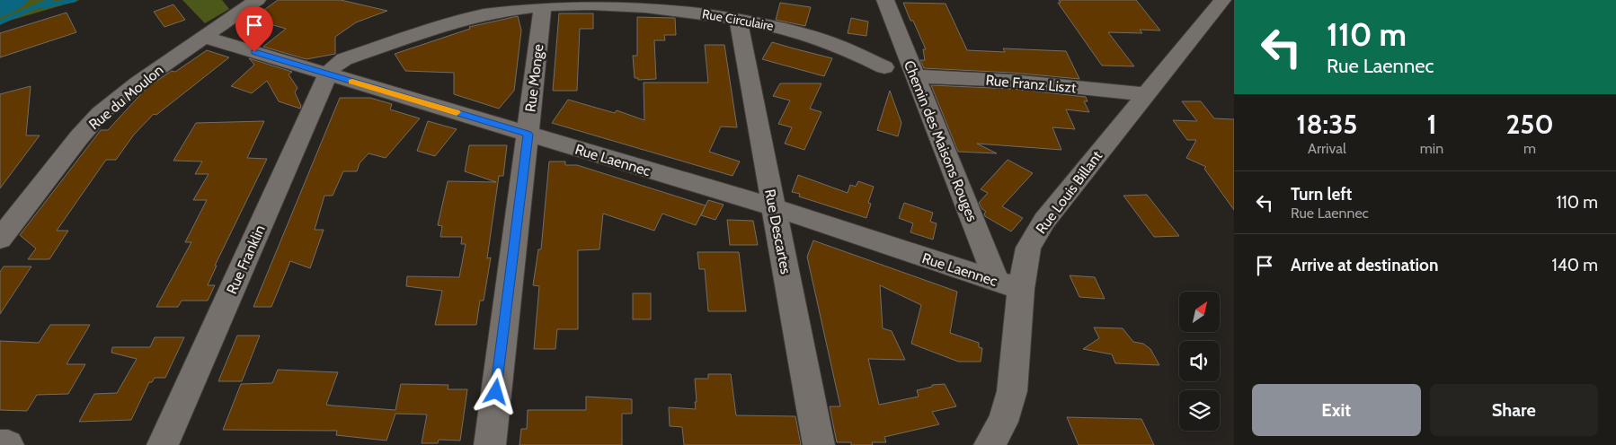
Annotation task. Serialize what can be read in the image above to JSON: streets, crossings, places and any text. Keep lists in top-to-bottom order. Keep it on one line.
{"streets":{"street":["Rue Circulaire","Rue Monge","Rue Franz Liszt","Rue du Moulon","Chemin des Maisons Rouges","Rue Laennec","Rue Louis Billant","Rue Descartes","Rue Franklin"]},"crossings":[["Rue Circulaire","Rue Monge"],["Rue Circulaire","Rue Laennec"],["Rue Circulaire","Rue Descartes"],["Rue Circulaire","Rue Franklin"],["Rue Monge","Rue Laennec"],["Rue Franz Liszt","Chemin des Maisons Rouges"],["Rue Franz Liszt","Rue Louis Billant"],["Rue du Moulon","Rue Laennec"],["Chemin des Maisons Rouges","Rue Laennec"],["Rue Laennec","Rue Louis Billant"],["Rue Laennec","Rue Descartes"],["Rue Laennec","Rue Franklin"]],"north":"top right","page":{"turn":["110 m","Rue Laennec"],"eta":["18:35","Arrival","1","min","250","m"],"list":[{"name":"Turn left","note":"Rue Laennec","value":"110 m"},{"name":"Arrive at destination","value":"140 m"}],"buttons":["Exit","Share"]}}
